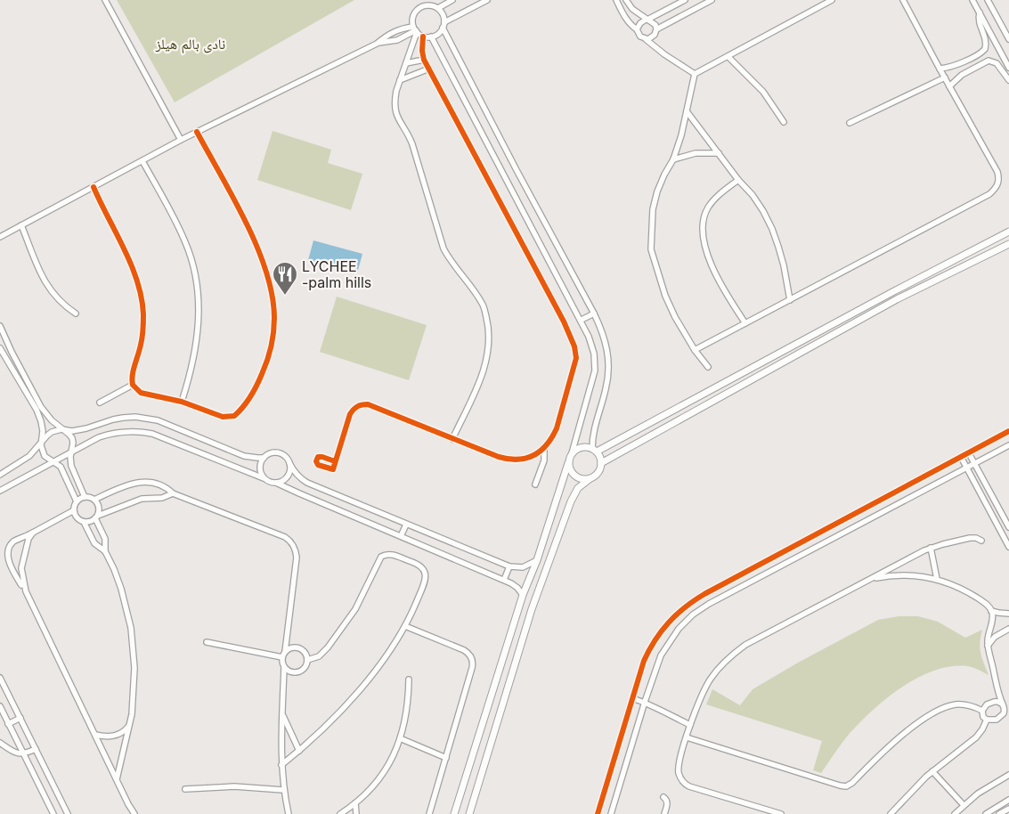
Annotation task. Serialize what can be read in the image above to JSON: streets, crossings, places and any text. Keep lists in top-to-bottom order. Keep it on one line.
{"parks":["نادى بالم هيلز"],"places":{"restaurant":["LYCHEE -palm hills"]}}
